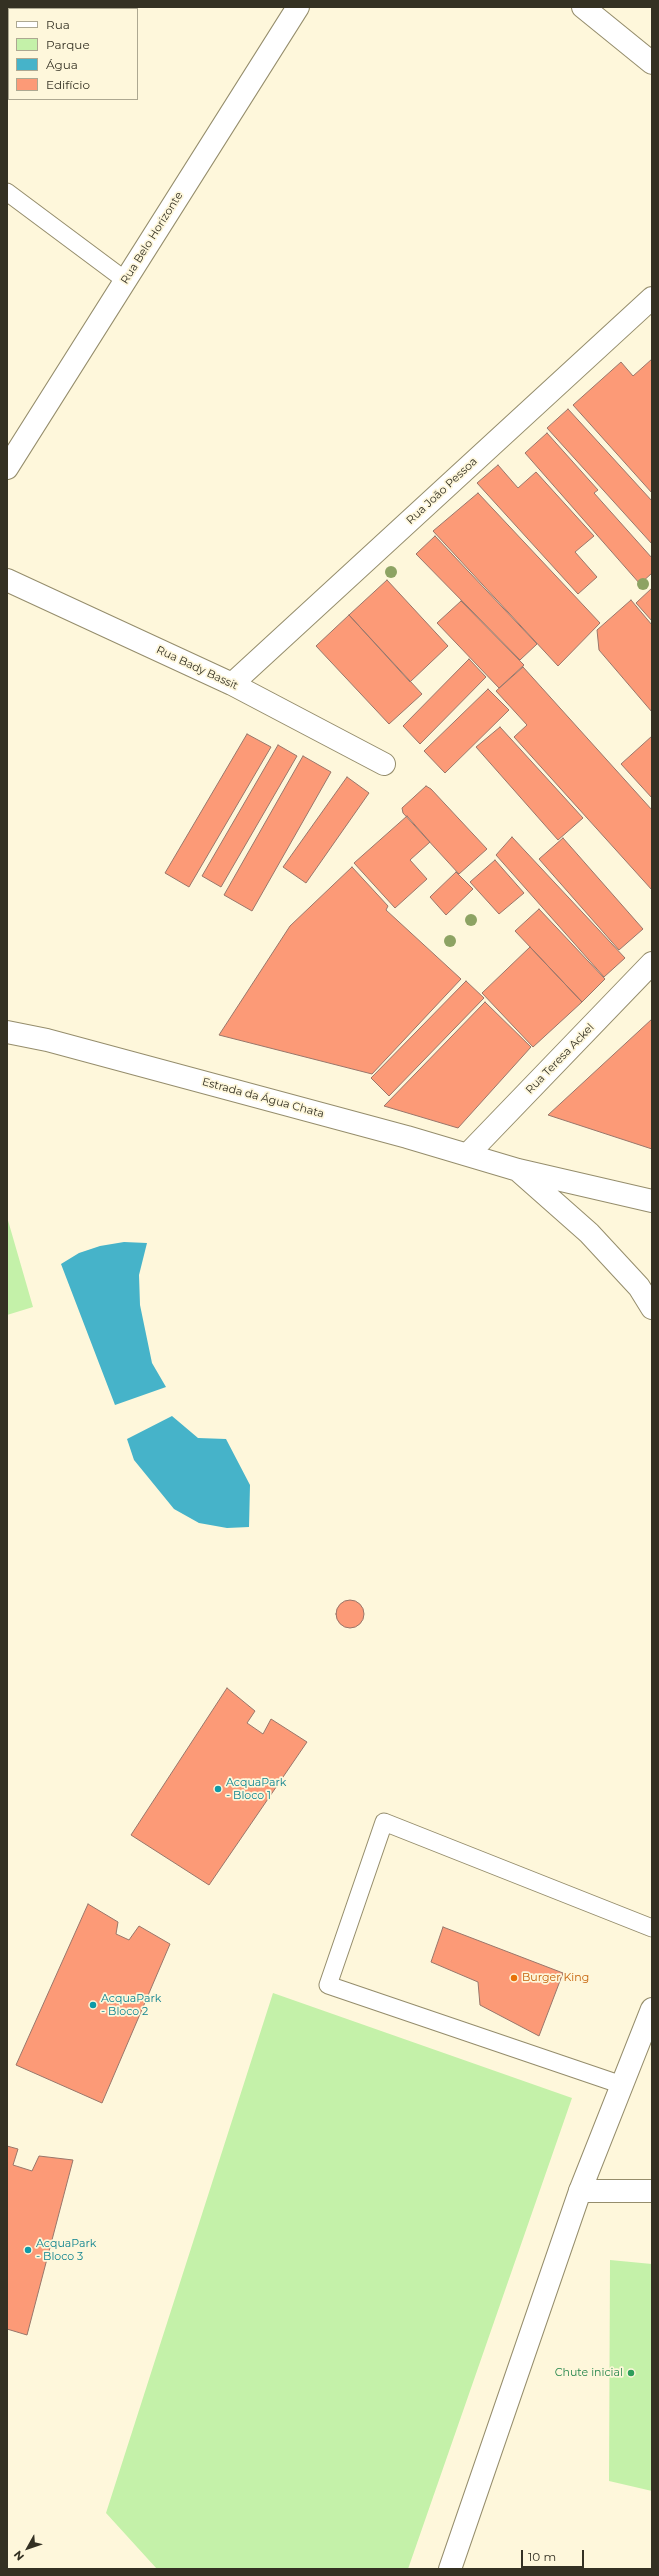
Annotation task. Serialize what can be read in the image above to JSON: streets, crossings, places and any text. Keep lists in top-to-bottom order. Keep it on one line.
{"streets":{"street":["Rua Belo Horizonte","Rua João Pessoa","Rua Bady Bassit","Rua Teresa Ackel","Estrada da Água Chata"]},"crossings":[["Rua João Pessoa","Rua Bady Bassit"],["Rua Teresa Ackel","Estrada da Água Chata"]],"places":["AcquaPark - Bloco 1","Burger King","AcquaPark - Bloco 2","AcquaPark - Bloco 3","Chute inicial"],"legend":["Rua","Parque","Água","Edifício"],"scale_bar":"10 m","north":"bottom left"}
